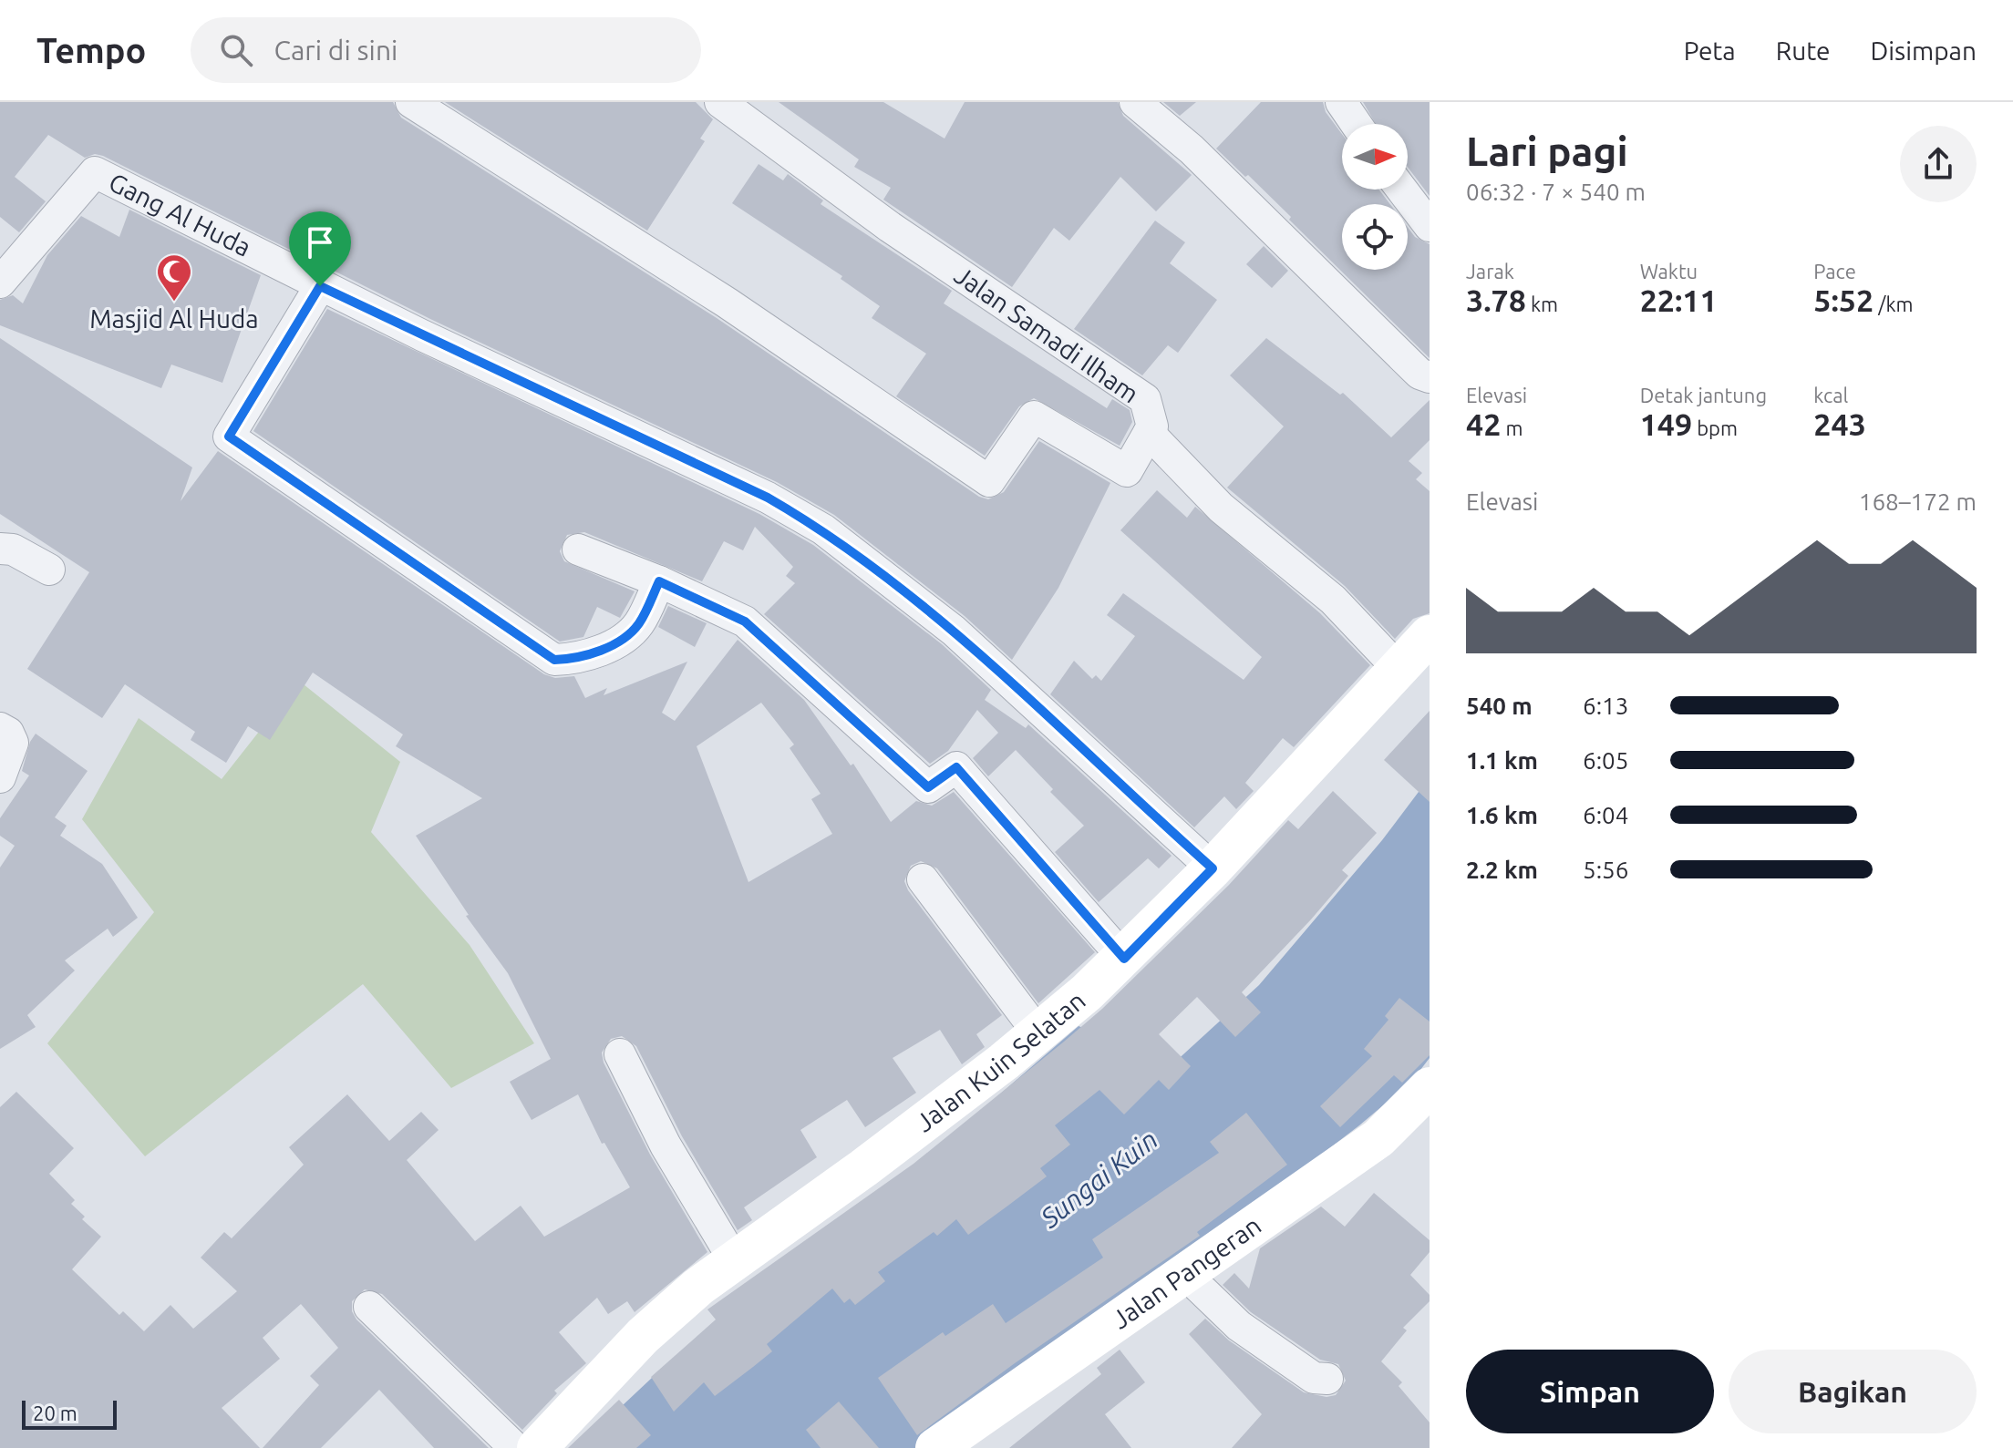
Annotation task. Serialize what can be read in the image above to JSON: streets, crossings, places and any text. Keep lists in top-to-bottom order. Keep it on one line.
{"streets":{"street":["Gang Al Huda","Jalan Samadi Ilham","Jalan Kuin Selatan","Jalan Pangeran"]},"crossings":[["Gang Al Huda","Jalan Kuin Selatan"]],"water":["Sungai Kuin"],"places":{"mosque":["Masjid Al Huda"]},"scale_bar":"20 m","north":"right","page":{"header":"Tempo","search":"Cari di sini","nav":["Peta","Rute","Disimpan"],"heading":["Lari pagi","06:32 · 7 × 540 m"],"stats":[["Jarak","3.78 km"],["Waktu","22:11"],["Pace","5:52 /km"],["Elevasi","42 m"],["Detak jantung","149 bpm"],["kcal","243"]],"chart":["Elevasi","168–172 m"],"list":[{"name":"540 m","note":"6:13"},{"name":"1.1 km","note":"6:05"},{"name":"1.6 km","note":"6:04"},{"name":"2.2 km","note":"5:56"}],"buttons":["Simpan","Bagikan"],"scale":"20 m"}}
